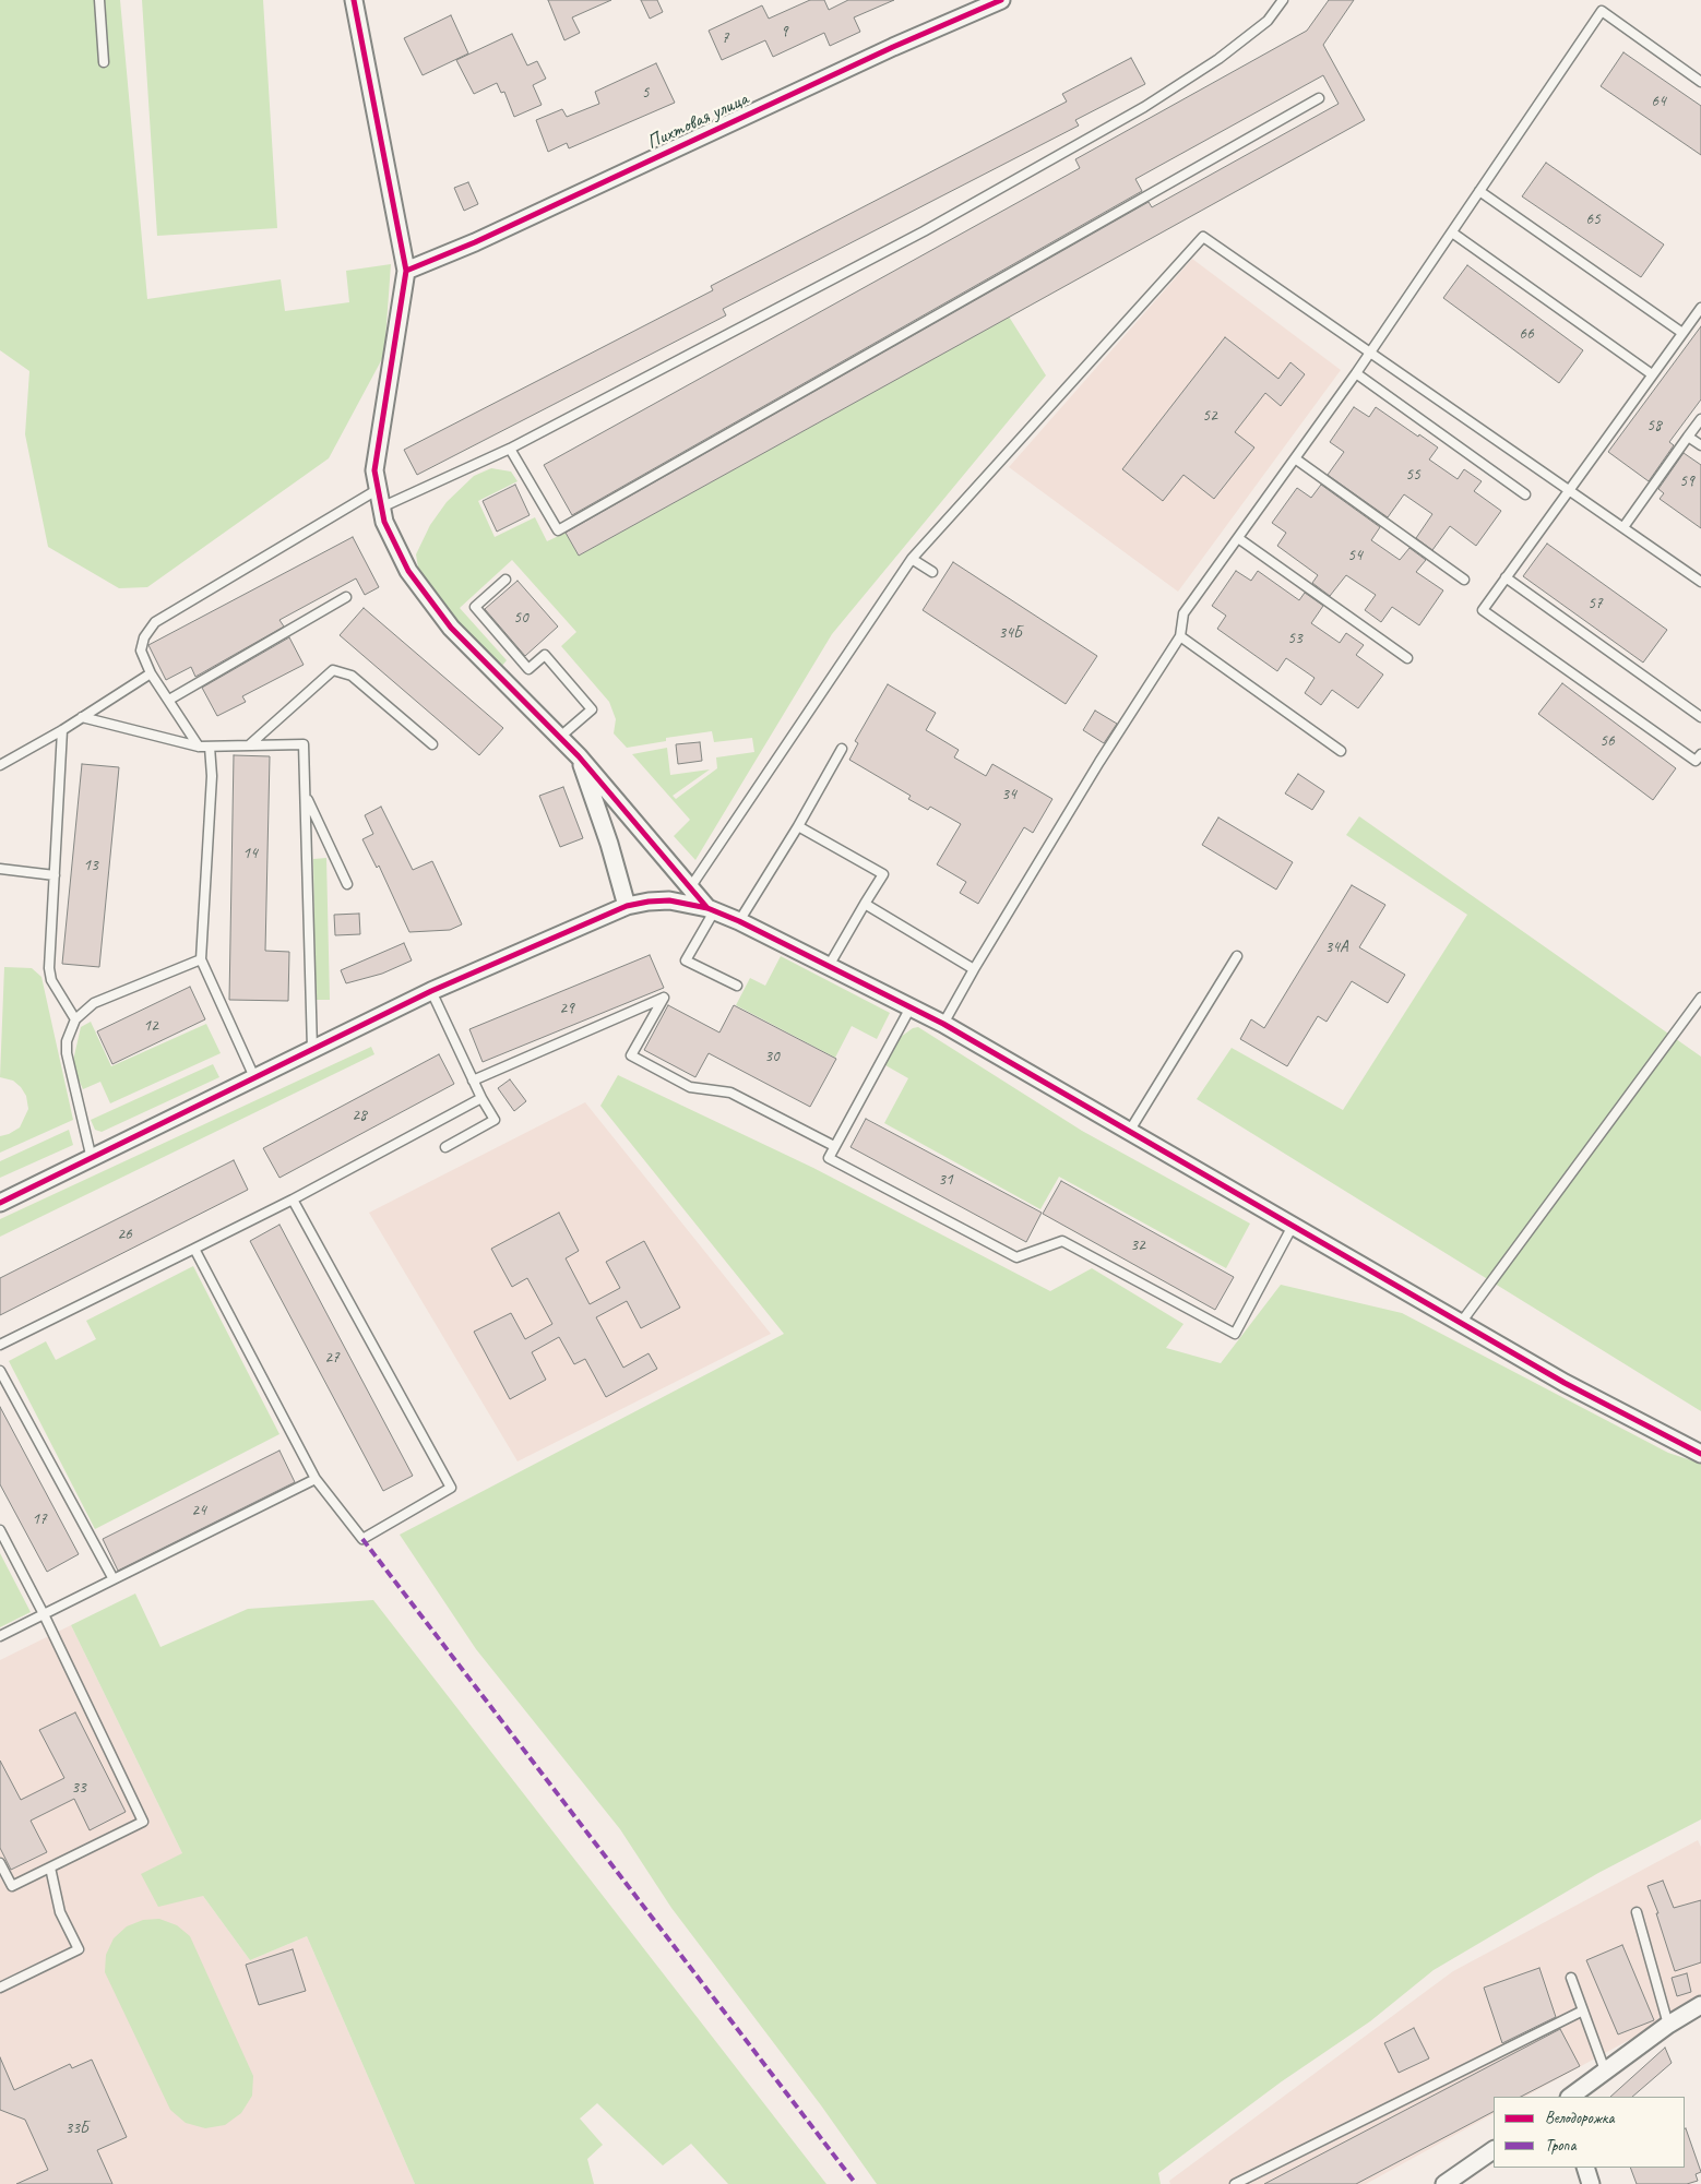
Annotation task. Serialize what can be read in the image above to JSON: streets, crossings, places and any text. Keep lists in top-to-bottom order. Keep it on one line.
{"streets":{"street":["Пихтовая улица"]},"house_numbers":["9","7","5","64","65","66","52","58","55","59","54","57","50","34Б","53","56","34","14","13","34А","29","12","30","28","31","26","32","27","24","17","33","33Б"],"legend":["Велодорожка","Тропа"]}
